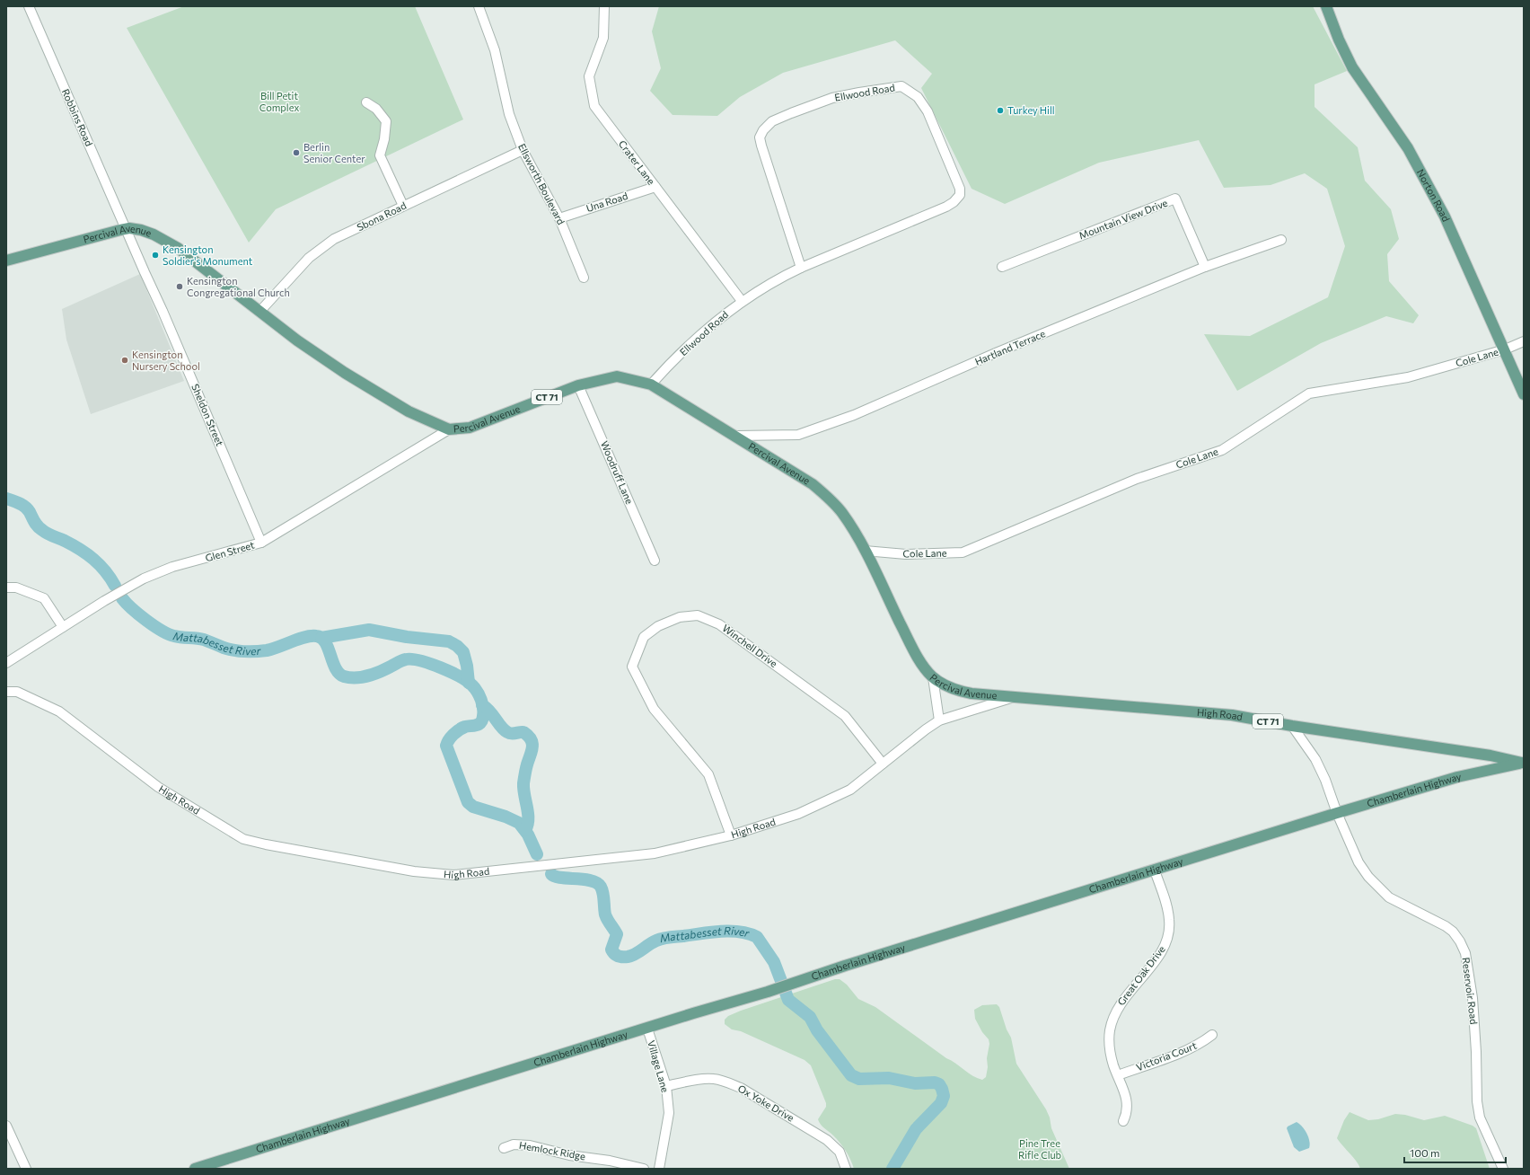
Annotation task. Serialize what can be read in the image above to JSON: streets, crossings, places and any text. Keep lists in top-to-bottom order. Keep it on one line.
{"streets":{"main road":["Norton Road","Percival Avenue","CT 71","High Road","Chamberlain Highway"],"street":["Ellwood Road","Robbins Road","Crater Lane","Ellsworth Boulevard","Una Road","Sbona Road","Mountain View Drive","Hartland Terrace","Cole Lane","Sheldon Street","Woodruff Lane","Glen Street","Winchell Drive","Great Oak Drive","Reservoir Road","Victoria Court","Village Lane","Ox Yoke Drive","Hemlock Ridge"]},"crossings":[["Ellwood Road","Crater Lane"],["Ellwood Road","Percival Avenue"],["Robbins Road","Percival Avenue"],["Robbins Road","Sheldon Street"],["Crater Lane","Una Road"],["Ellsworth Boulevard","Una Road"],["Ellsworth Boulevard","Sbona Road"],["Norton Road","Cole Lane"],["Sbona Road","Percival Avenue"],["Mountain View Drive","Hartland Terrace"],["Percival Avenue","Hartland Terrace"],["Percival Avenue","Cole Lane"],["Percival Avenue","Sheldon Street"],["Percival Avenue","Woodruff Lane"],["Percival Avenue","Glen Street"],["Percival Avenue","High Road"],["Sheldon Street","Glen Street"],["Winchell Drive","High Road"],["High Road","Chamberlain Highway"],["High Road","Reservoir Road"],["Chamberlain Highway","Great Oak Drive"],["Chamberlain Highway","Reservoir Road"],["Chamberlain Highway","Village Lane"],["Great Oak Drive","Victoria Court"],["Village Lane","Ox Yoke Drive"]],"water":["Mattabesset River"],"parks":["Bill Petit Complex","Pine Tree Rifle Club"],"places":["Turkey Hill","Berlin Senior Center","Kensington Soldier's Monument","Kensington Congregational Church","Kensington Nursery School"],"scale_bar":"100 m"}
